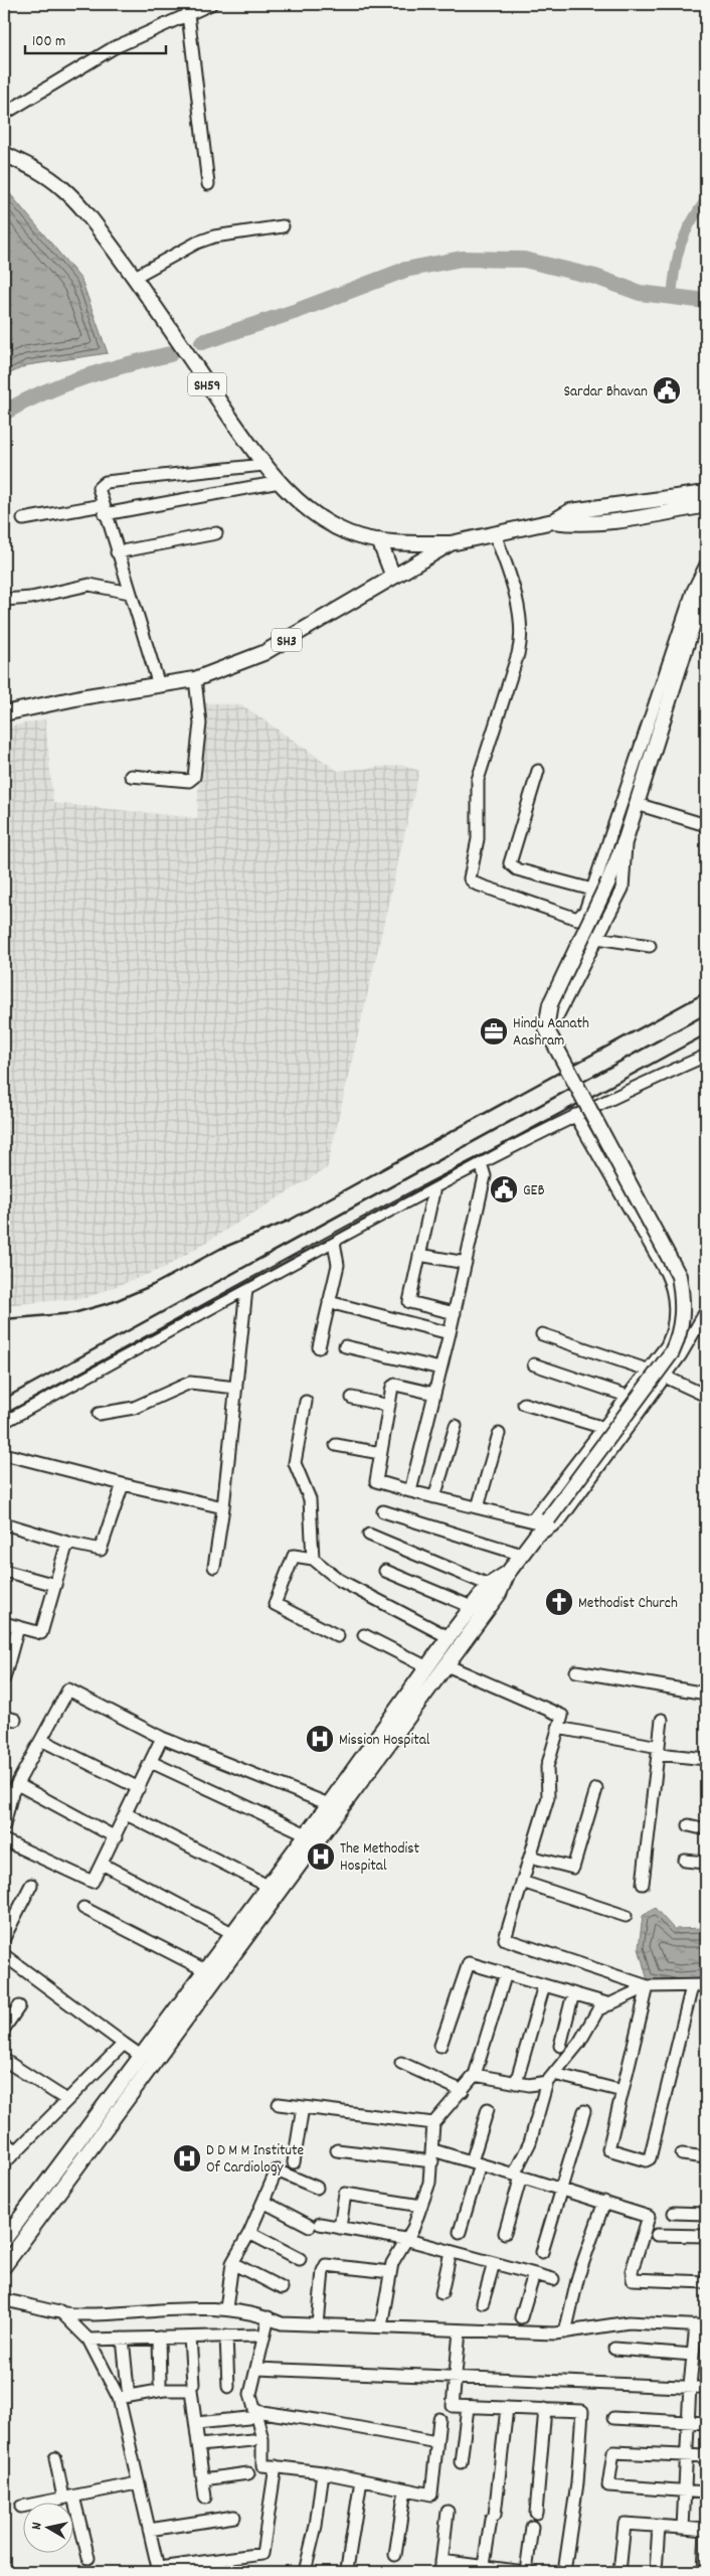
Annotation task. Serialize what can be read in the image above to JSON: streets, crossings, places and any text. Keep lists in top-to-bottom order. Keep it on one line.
{"streets":{"main road":["SH59","SH3"]},"crossings":[["SH59","SH3"]],"places":{"public building":["Sardar Bhavan","GEB"],"office":["Hindu Aanath Aashram"],"church":["Methodist Church"],"hospital":["Mission Hospital","The Methodist Hospital","D D M M Institute Of Cardiology"]},"scale_bar":"100 m","north":"left"}
